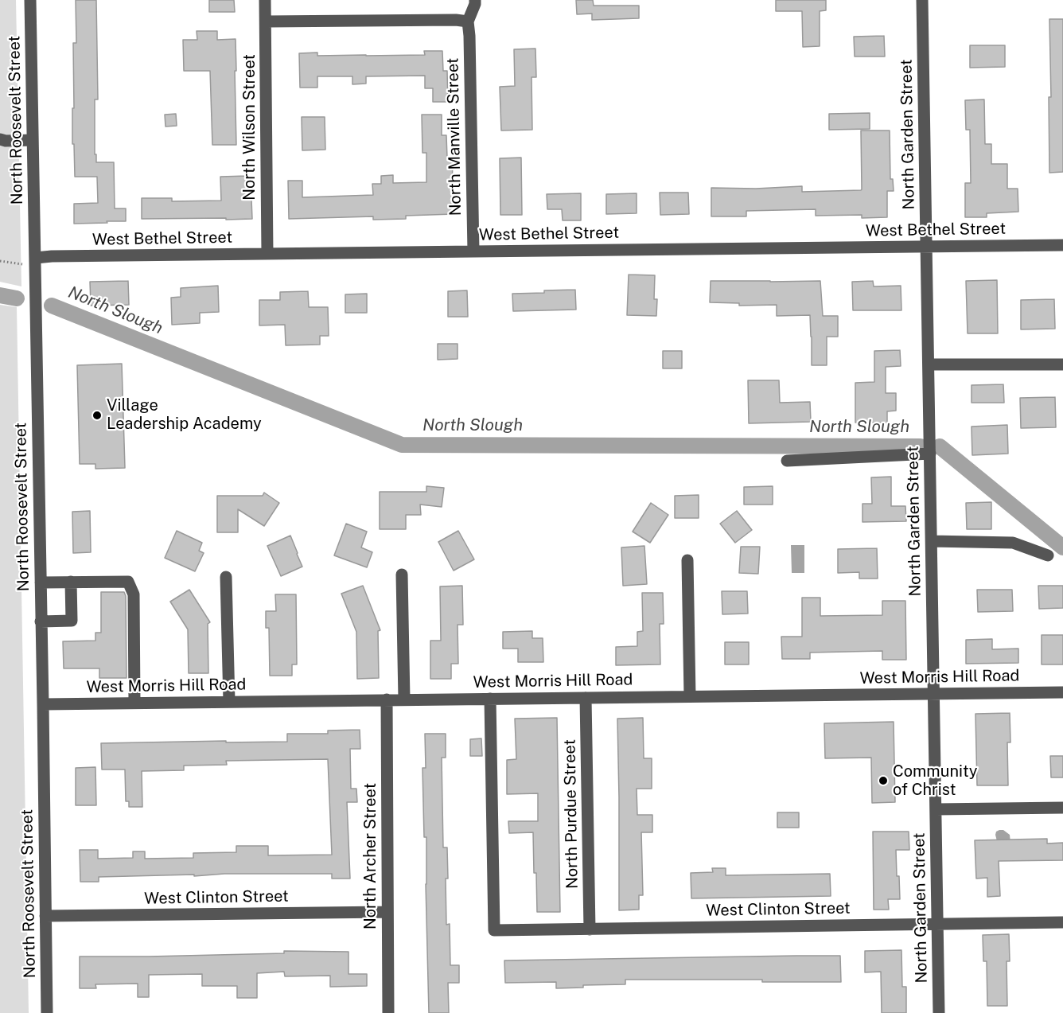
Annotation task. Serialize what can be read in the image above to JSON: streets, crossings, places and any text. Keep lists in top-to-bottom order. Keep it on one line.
{"streets":{"street":["North Roosevelt Street","North Wilson Street","North Garden Street","North Manville Street","West Bethel Street","West Morris Hill Road","North Purdue Street","North Archer Street","West Clinton Street"]},"crossings":[["North Roosevelt Street","West Bethel Street"],["North Roosevelt Street","West Morris Hill Road"],["North Roosevelt Street","West Clinton Street"],["North Wilson Street","West Bethel Street"],["North Garden Street","West Bethel Street"],["North Garden Street","West Morris Hill Road"],["North Garden Street","West Clinton Street"],["North Manville Street","West Bethel Street"],["West Morris Hill Road","North Purdue Street"],["West Morris Hill Road","North Archer Street"],["West Morris Hill Road","West Clinton Street"],["North Purdue Street","West Clinton Street"],["North Archer Street","West Clinton Street"]],"water":["North Slough"],"places":["Village Leadership Academy","Community of Christ"]}
